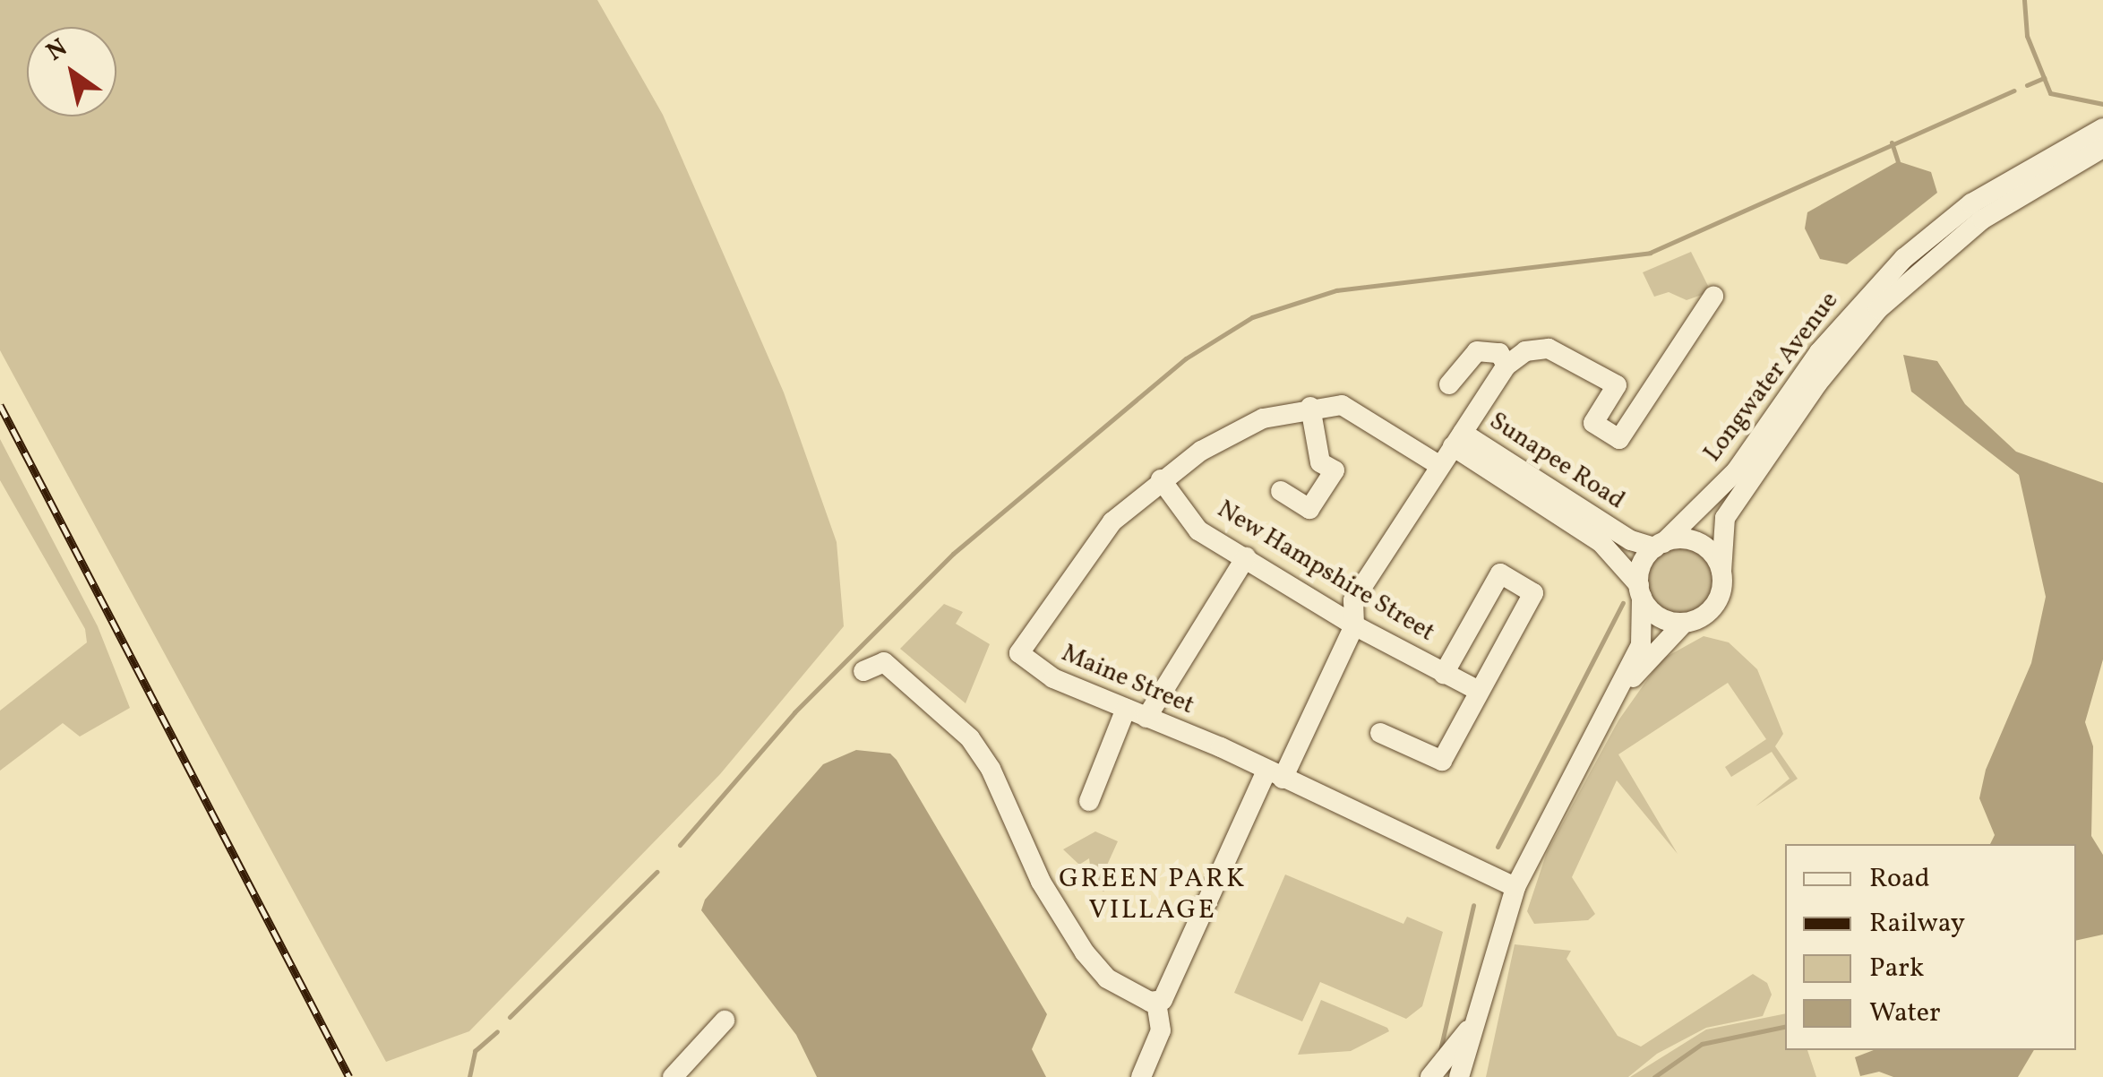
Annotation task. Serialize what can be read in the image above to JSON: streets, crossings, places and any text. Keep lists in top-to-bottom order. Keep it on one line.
{"streets":{"street":["Longwater Avenue","Sunapee Road","New Hampshire Street","Maine Street"]},"crossings":[["Longwater Avenue","Sunapee Road"],["New Hampshire Street","Maine Street"]],"districts":["GREEN PARK VILLAGE"],"legend":["Road","Railway","Park","Water"],"north":"top left"}
